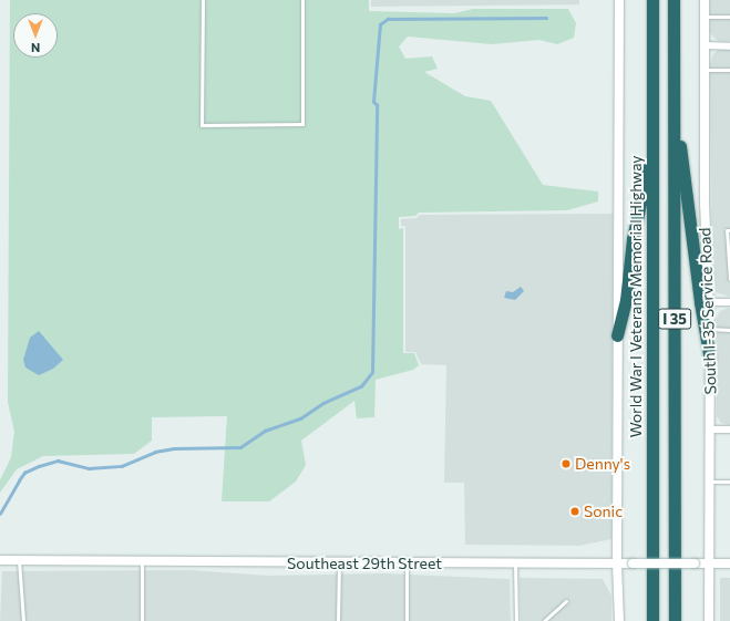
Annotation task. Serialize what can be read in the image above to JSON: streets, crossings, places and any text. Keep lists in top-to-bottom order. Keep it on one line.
{"streets":{"highway":["World War I Veterans Memorial Highway","I 35"],"main road":["South I-35 Service Road","Southeast 29th Street"]},"crossings":[["South I-35 Service Road","Southeast 29th Street"]],"places":["Denny's","Sonic"],"north":"bottom"}
